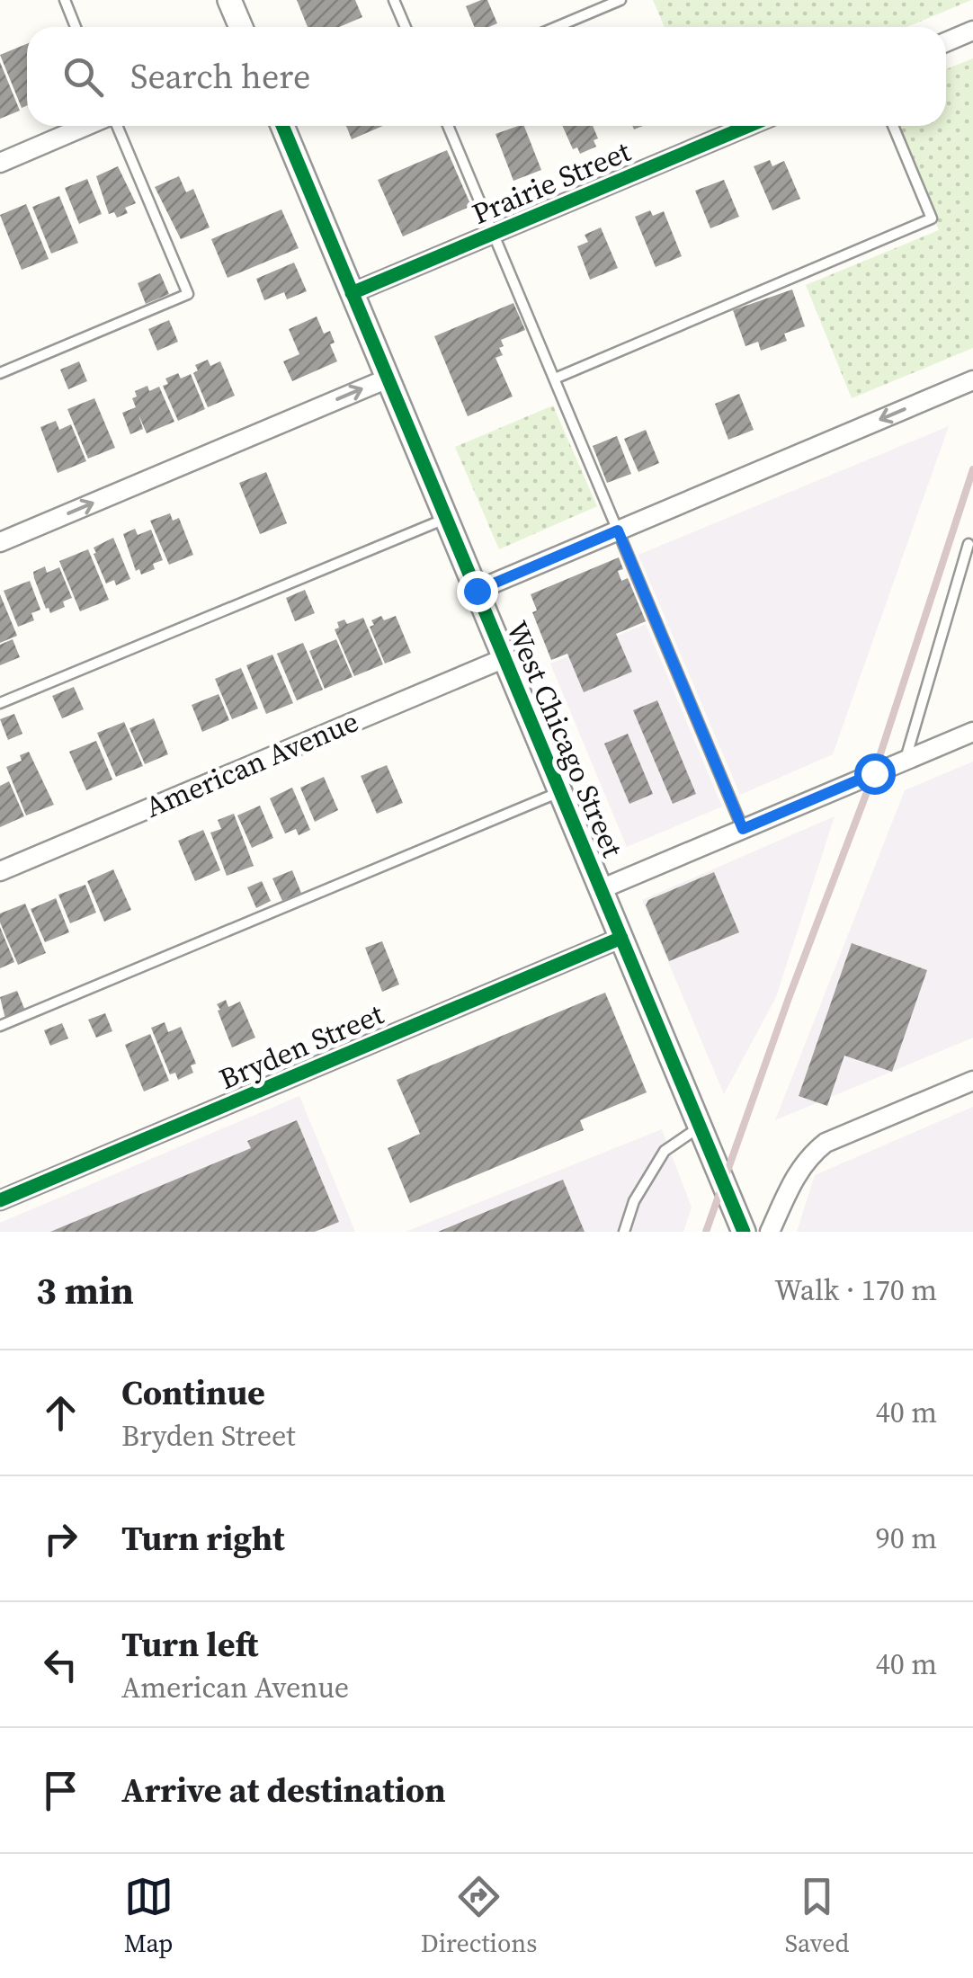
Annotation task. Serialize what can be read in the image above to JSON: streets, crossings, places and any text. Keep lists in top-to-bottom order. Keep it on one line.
{"streets":{"street":["Prairie Street","West Chicago Street","American Avenue","Bryden Street"]},"crossings":[["Prairie Street","West Chicago Street"],["West Chicago Street","American Avenue"],["West Chicago Street","Bryden Street"]],"page":{"search":"Search here","heading":["3 min","Walk · 170 m"],"list":[["Continue","Bryden Street","40 m"],["Turn right","90 m"],["Turn left","American Avenue","40 m"],"Arrive at destination"],"nav":["Map","Directions","Saved"]}}
